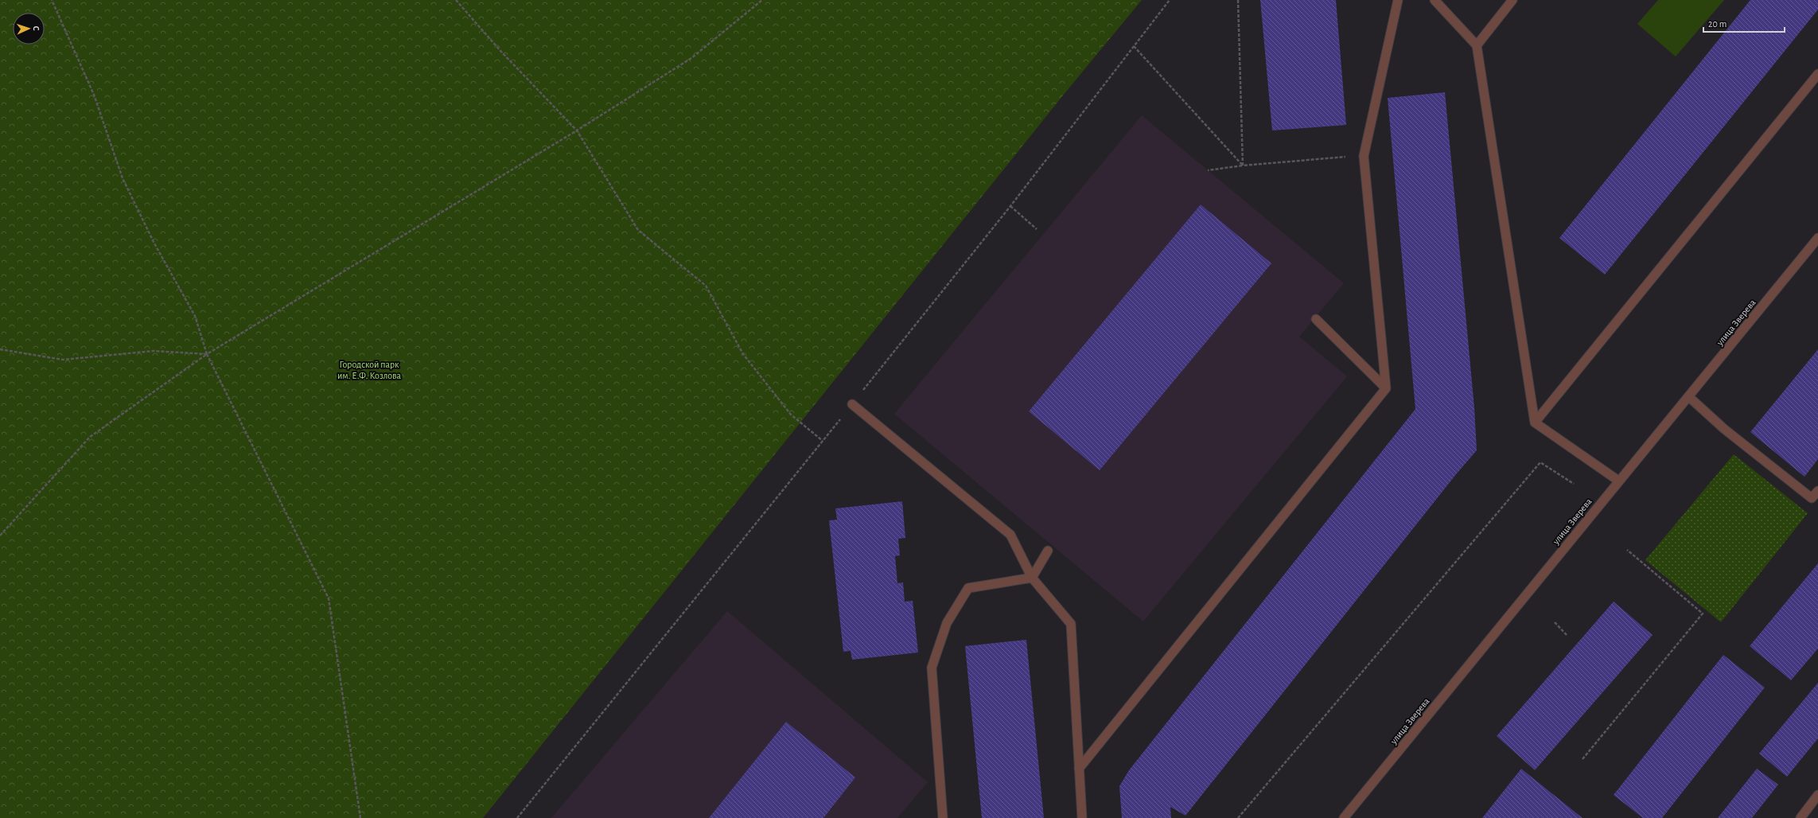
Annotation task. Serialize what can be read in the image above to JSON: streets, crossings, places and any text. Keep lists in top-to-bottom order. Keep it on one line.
{"streets":{"street":["улица Зверева"]},"parks":["Городской парк им. Е.Ф. Козлова"],"scale_bar":"20 m","north":"right"}
